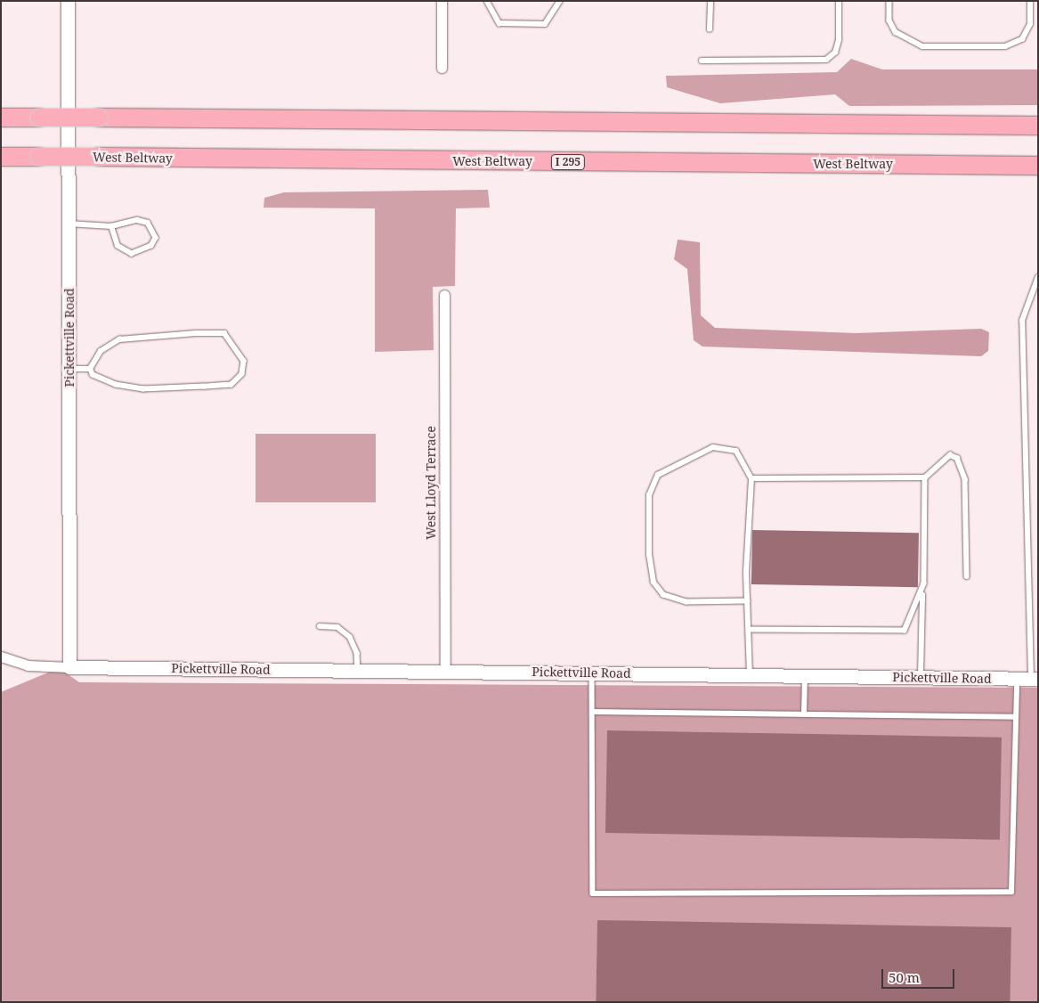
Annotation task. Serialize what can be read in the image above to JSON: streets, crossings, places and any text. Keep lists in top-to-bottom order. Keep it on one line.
{"streets":{"highway":["West Beltway","I 295"],"street":["Pickettville Road","West Lloyd Terrace"]},"crossings":[["Pickettville Road","West Lloyd Terrace"]],"scale_bar":"50 m"}
